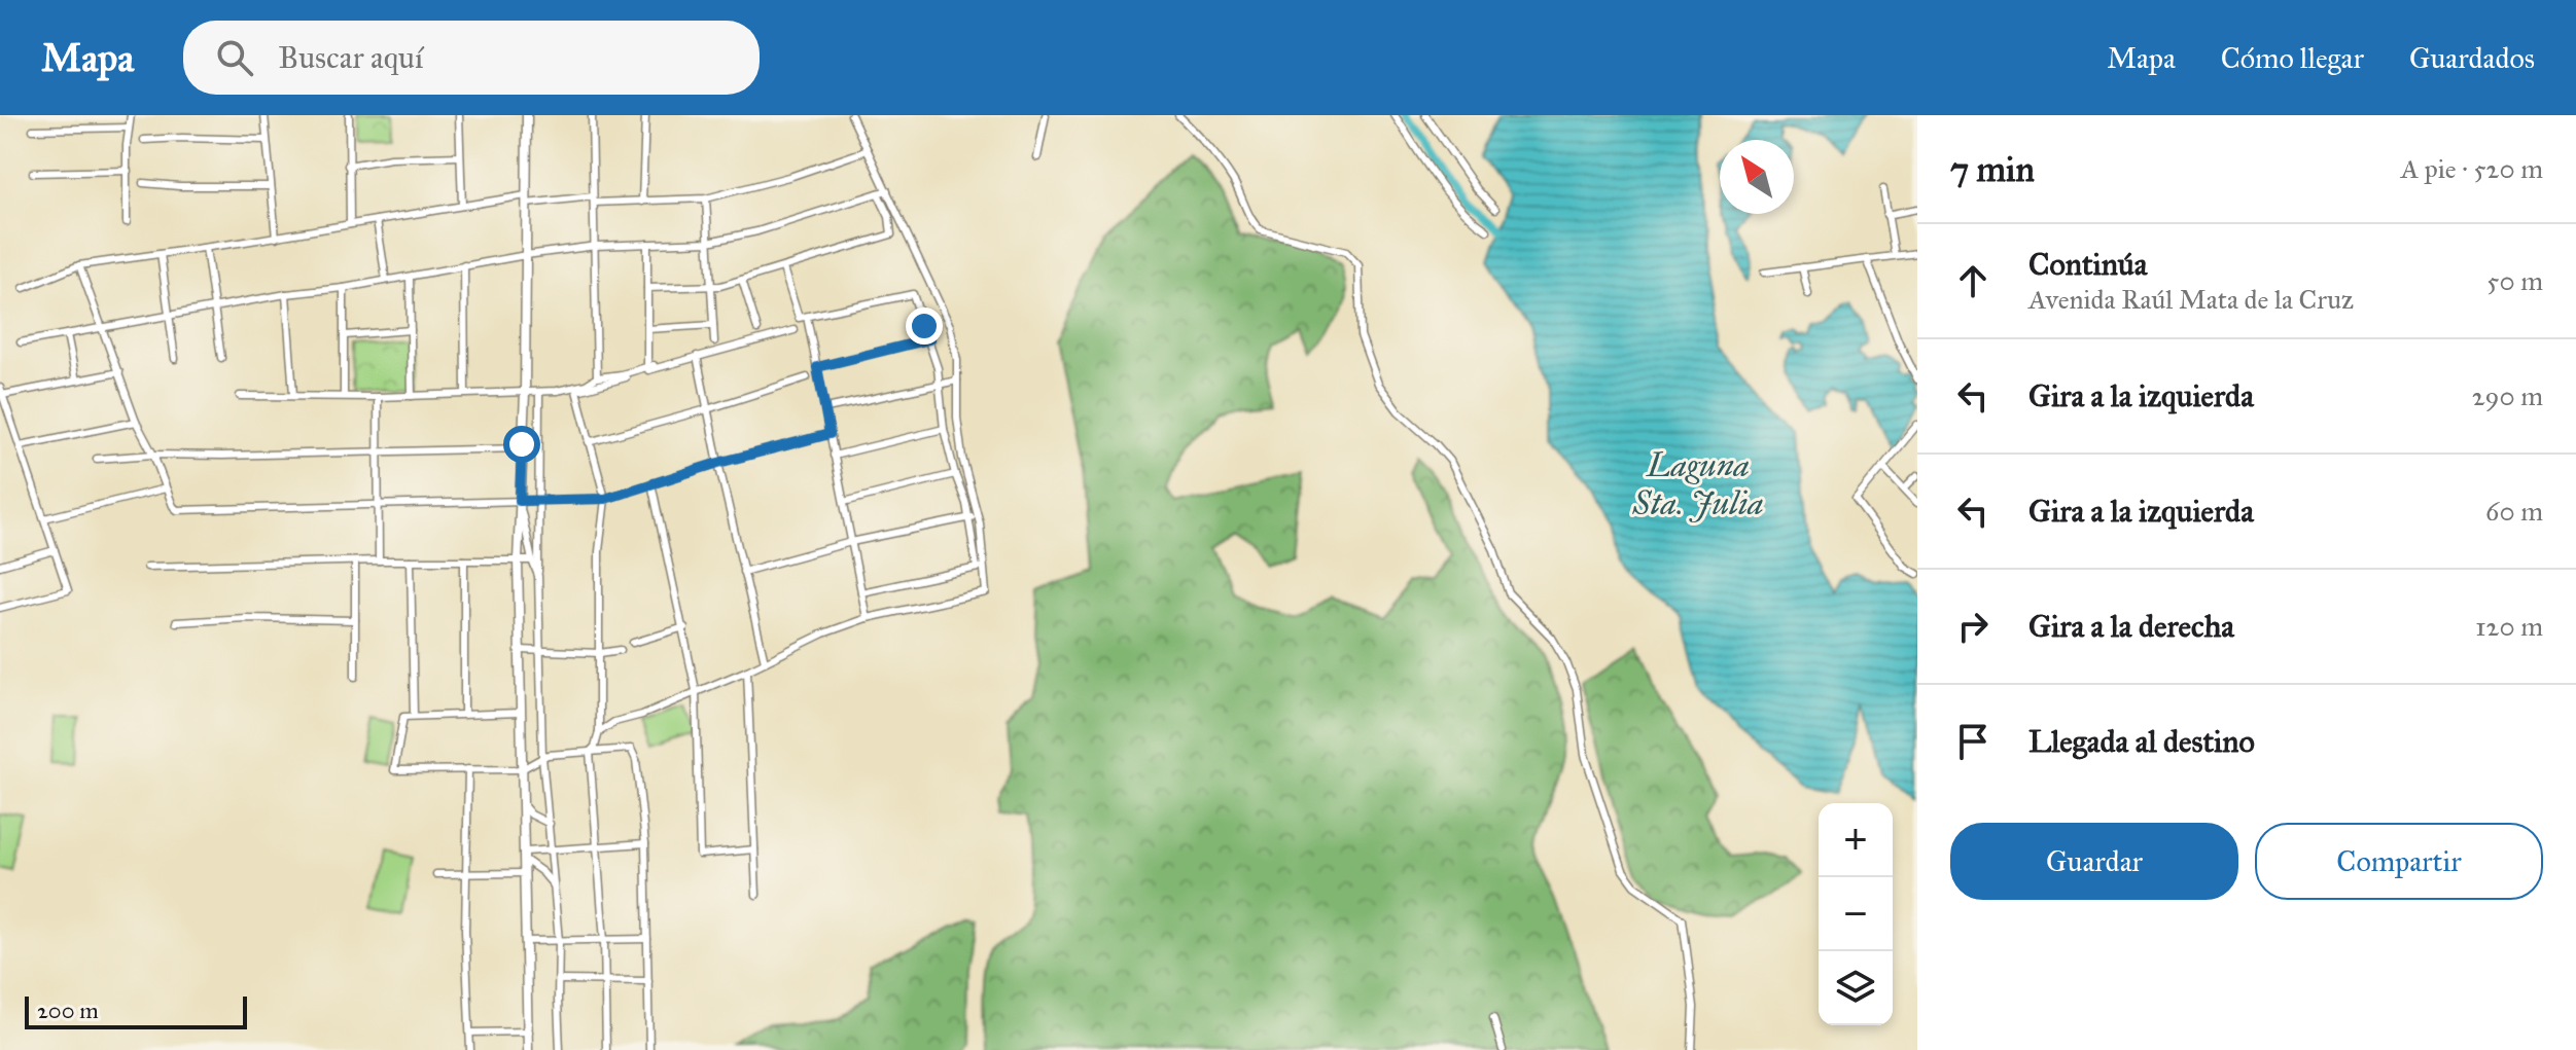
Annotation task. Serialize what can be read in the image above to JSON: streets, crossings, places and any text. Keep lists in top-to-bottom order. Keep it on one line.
{"water":["Laguna Sta. Julia"],"scale_bar":"200 m","north":"top left","page":{"header":"Mapa","search":"Buscar aquí","nav":["Mapa","Cómo llegar","Guardados"],"heading":["7 min","A pie · 520 m"],"list":[["Continúa","Avenida Raúl Mata de la Cruz","50 m"],["Gira a la izquierda","290 m"],["Gira a la izquierda","60 m"],["Gira a la derecha","120 m"],"Llegada al destino"],"buttons":["Guardar","Compartir"],"map_buttons":["+","−"],"scale":"200 m"}}
